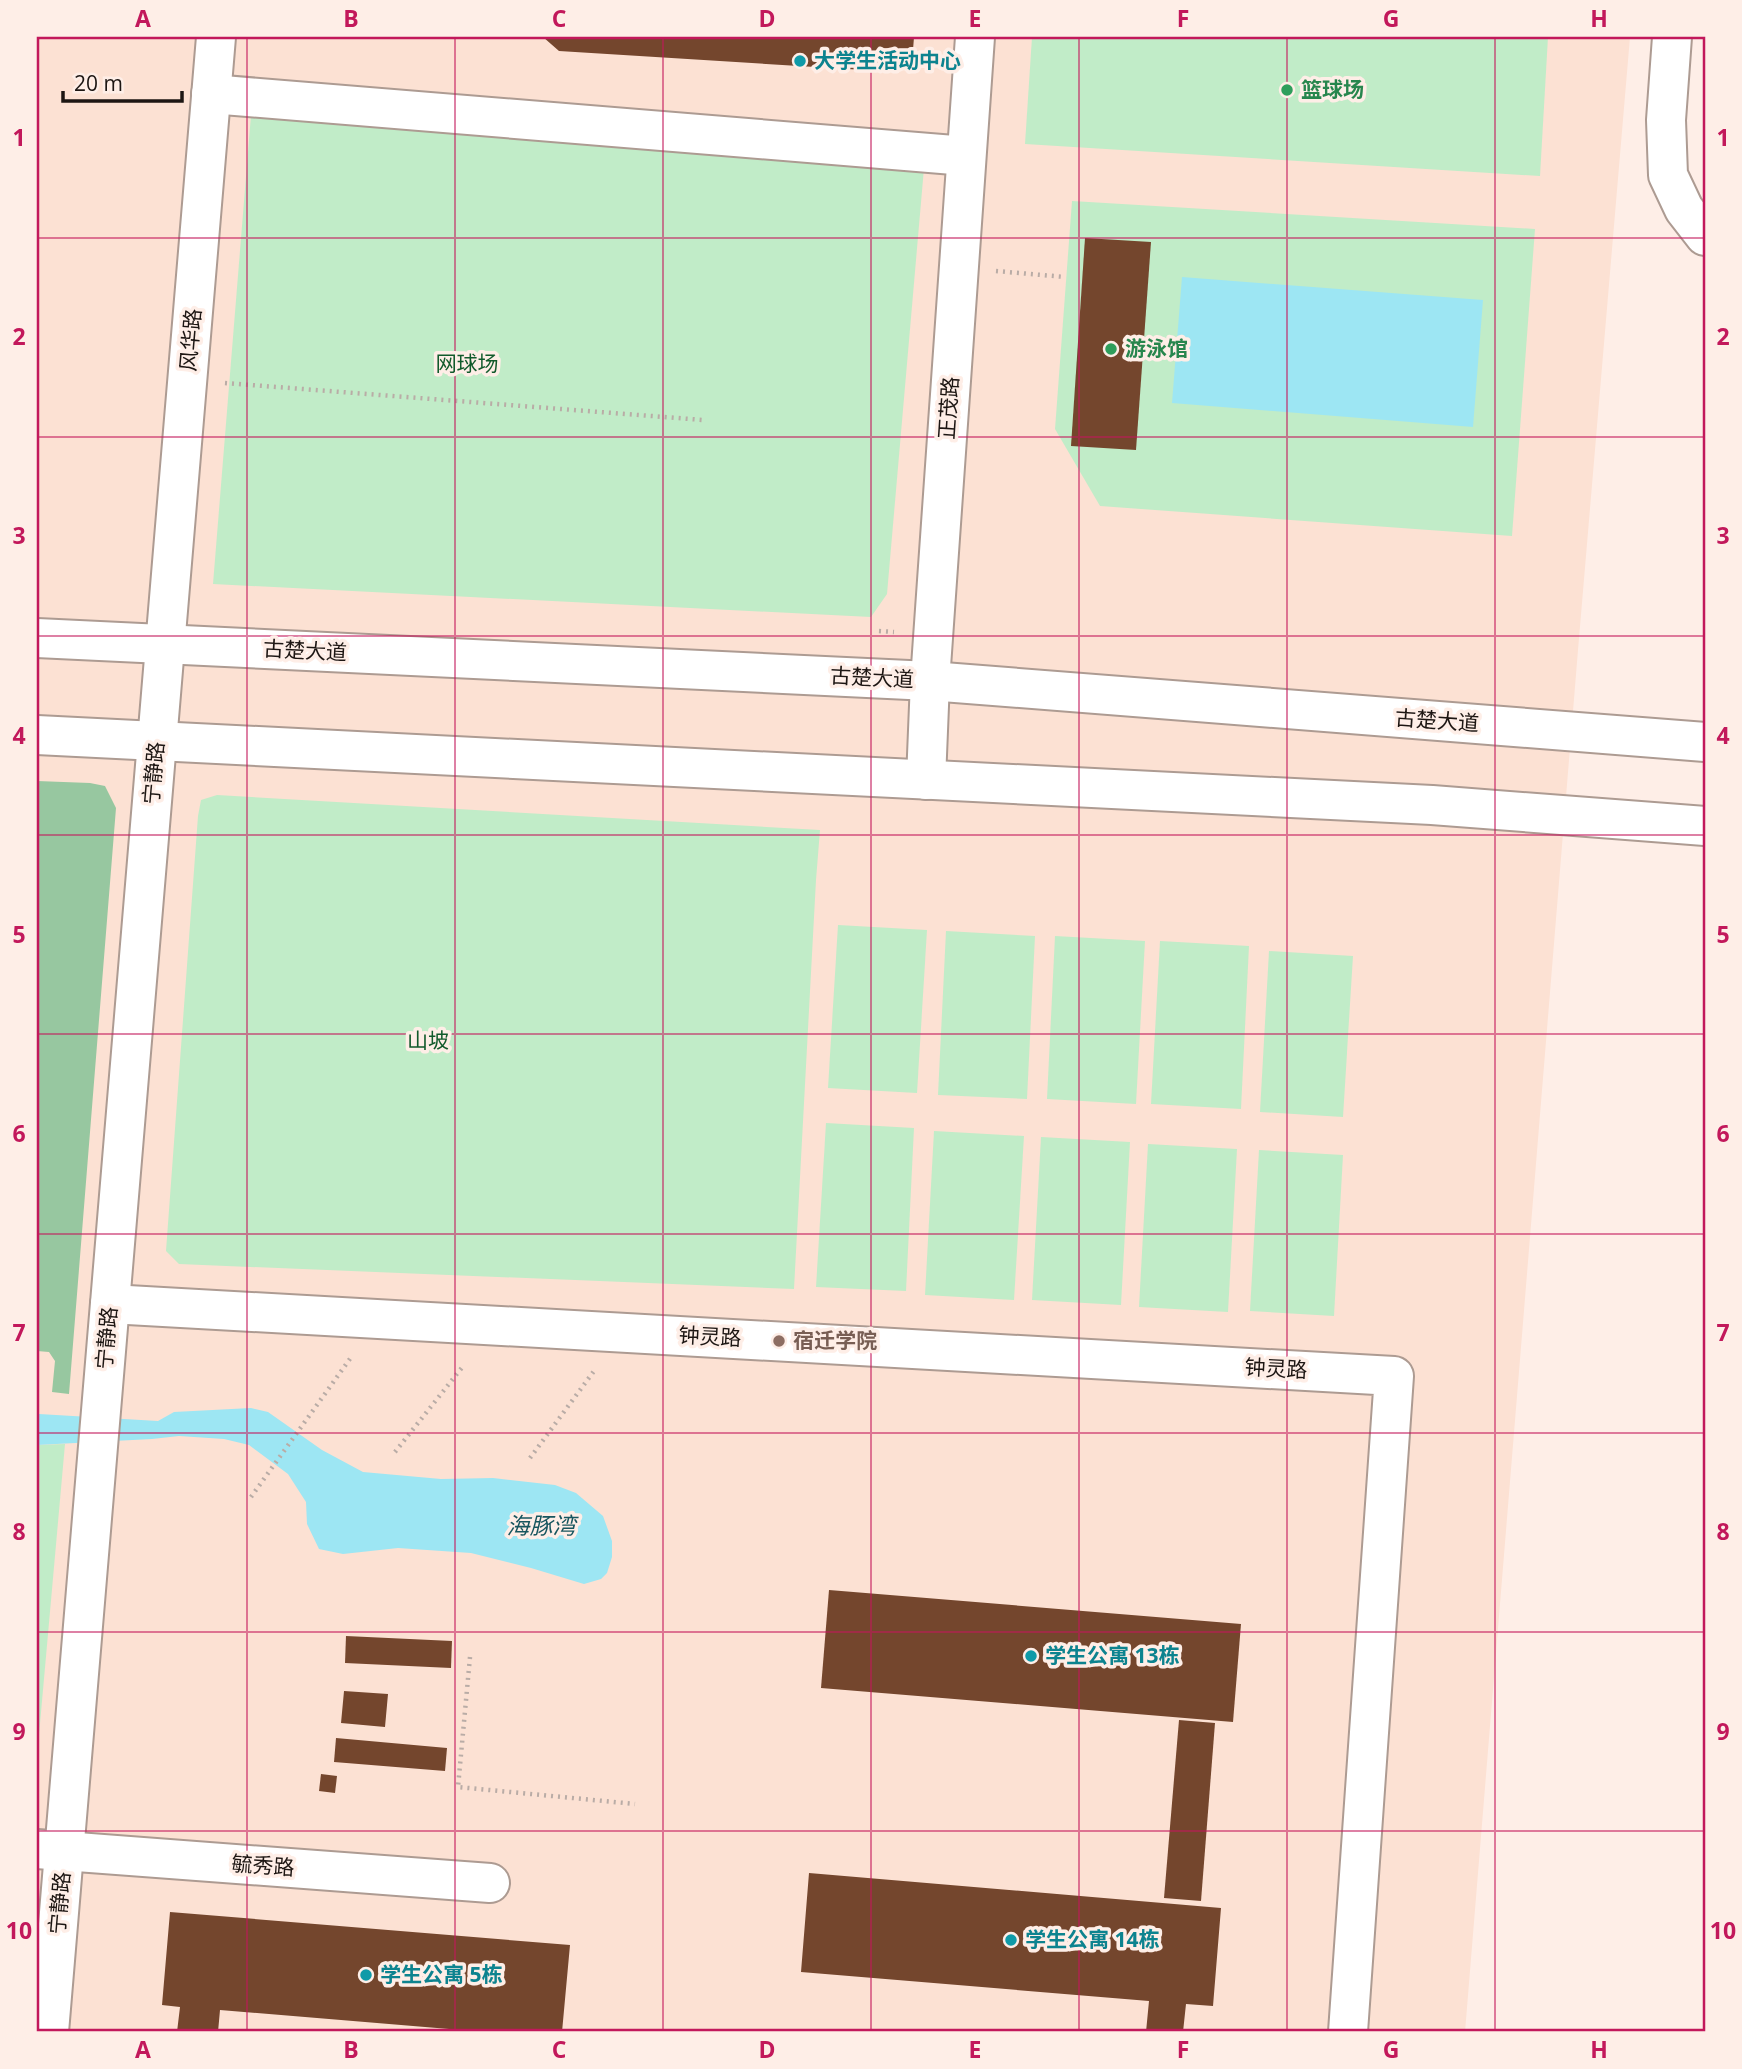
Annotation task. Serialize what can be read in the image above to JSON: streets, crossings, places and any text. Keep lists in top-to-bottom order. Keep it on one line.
{"streets":{"lane":["风华路","正茂路","古楚大道","宁静路","钟灵路","毓秀路"]},"crossings":[["风华路","古楚大道"],["风华路","宁静路"],["正茂路","古楚大道"],["古楚大道","宁静路"],["宁静路","钟灵路"],["宁静路","毓秀路"]],"water":["海豚湾"],"parks":["网球场","山坡"],"places":["大学生活动中心","篮球场","游泳馆","宿迁学院","学生公寓 13栋","学生公寓 14栋","学生公寓 5栋"],"scale_bar":"20 m","grid":{"columns":["A","B","C","D","E","F","G","H"],"rows":["1","2","3","4","5","6","7","8","9","10"]}}
